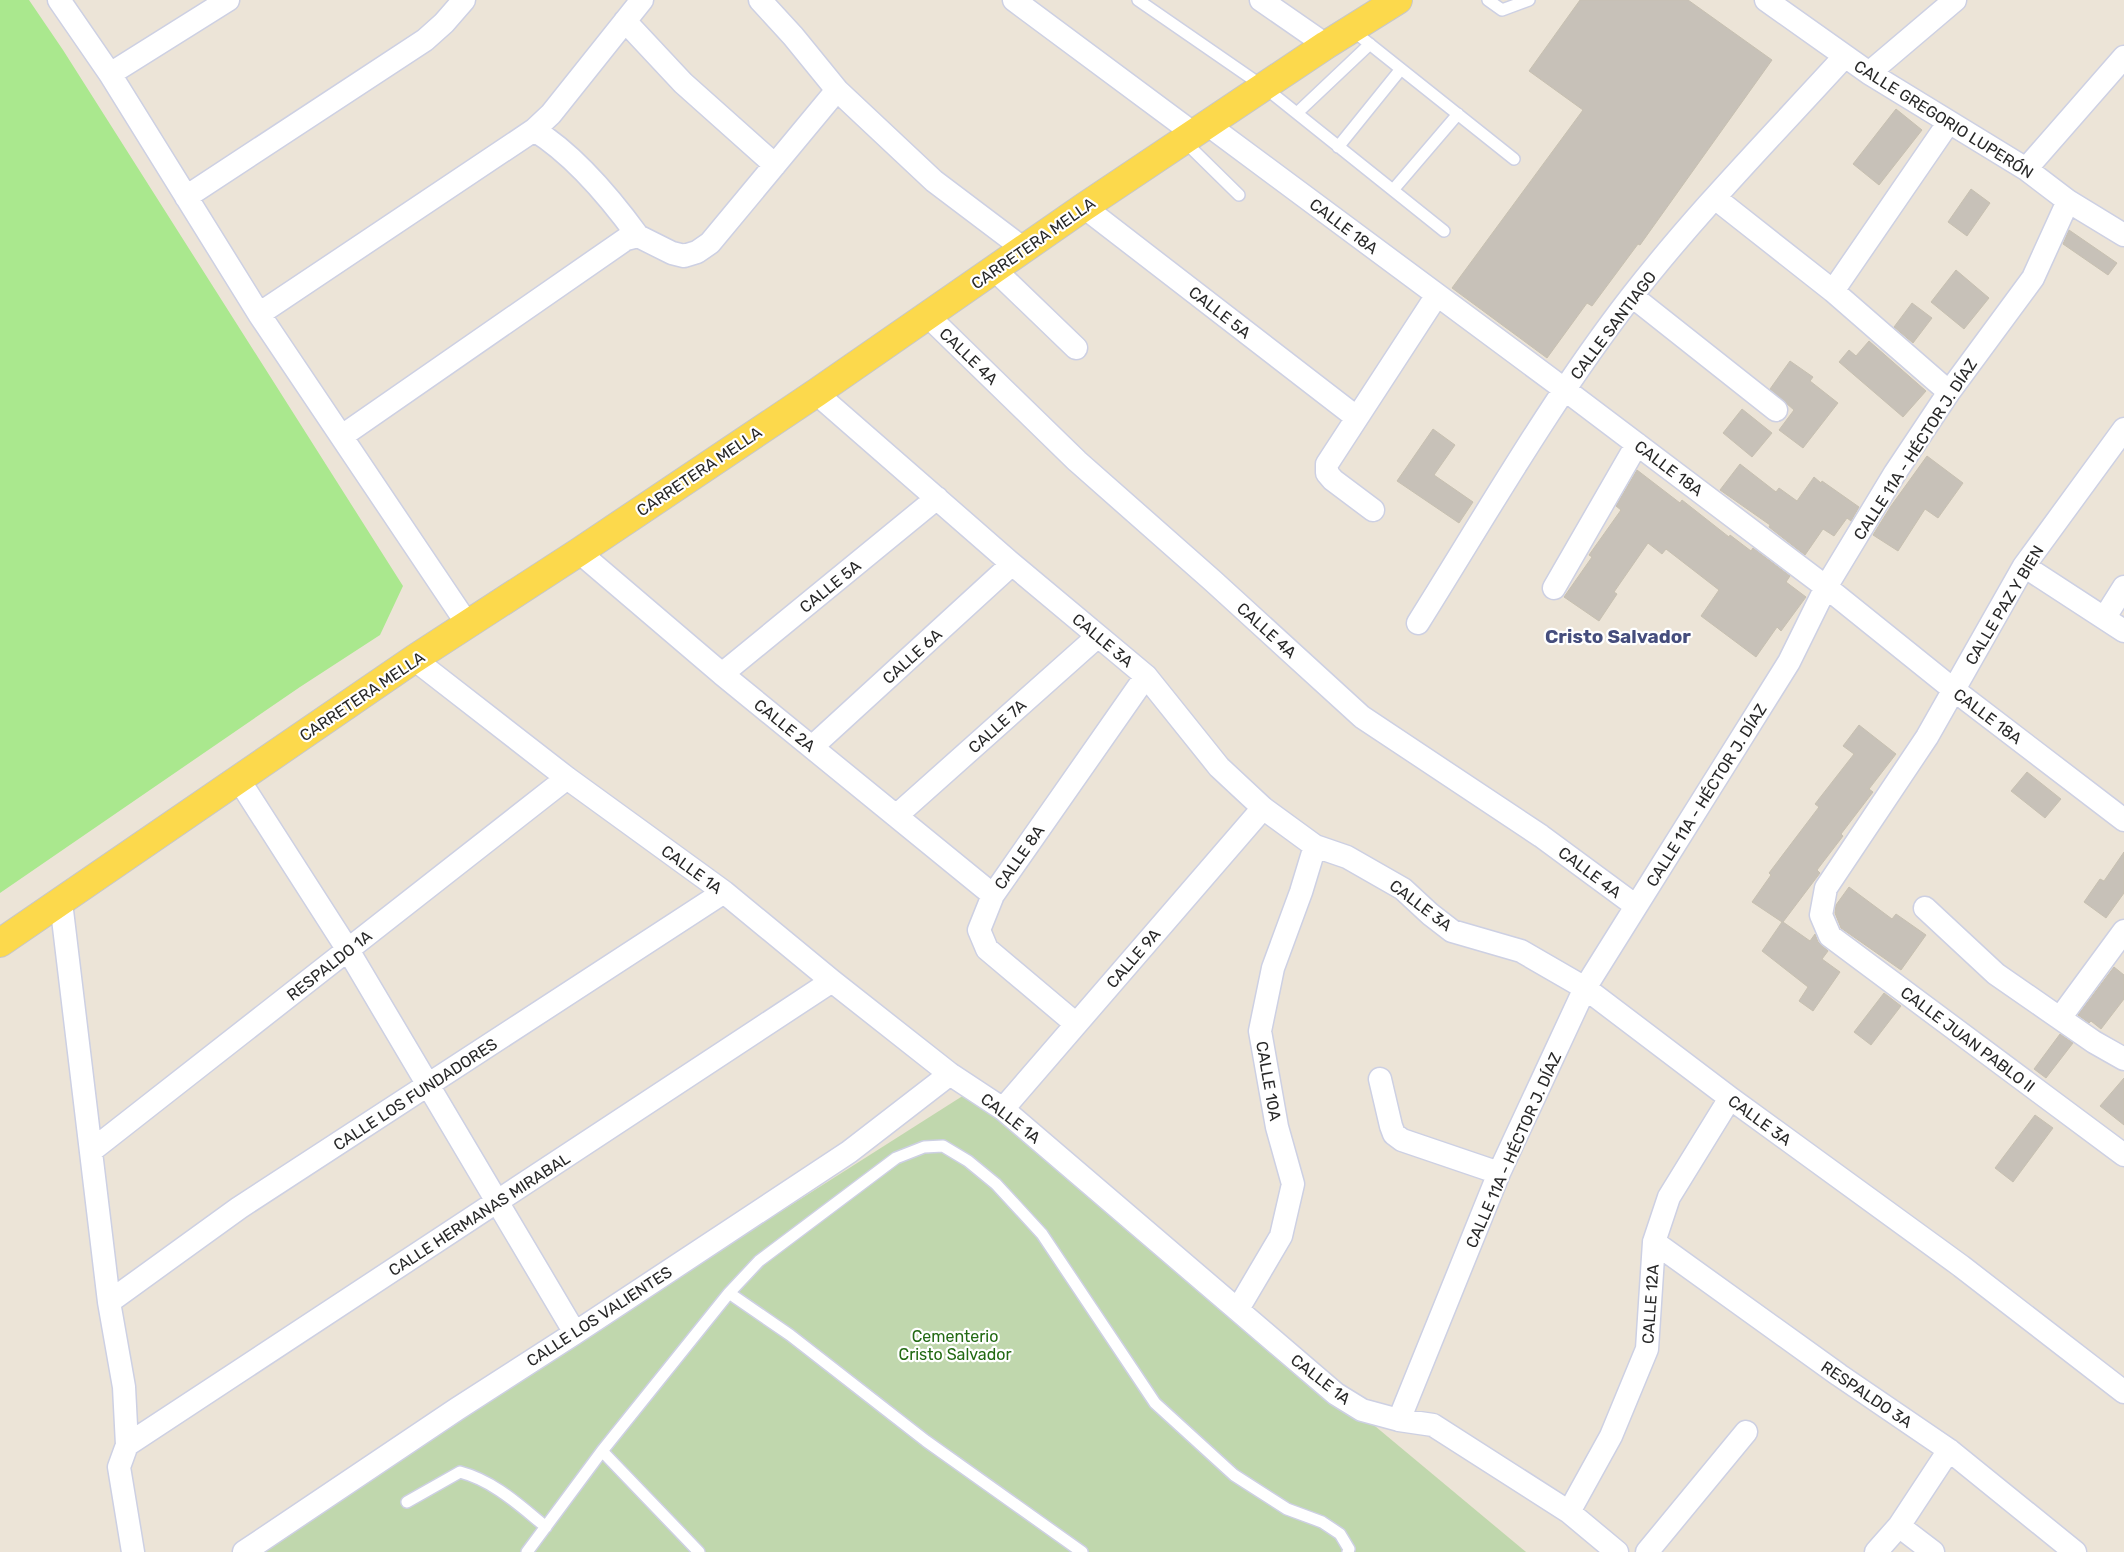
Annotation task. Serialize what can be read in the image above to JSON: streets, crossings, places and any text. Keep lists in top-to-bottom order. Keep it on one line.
{"streets":{"main road":["CARRETERA MELLA"],"street":["CALLE GREGORIO LUPERÓN","CALLE 18A","CALLE 5A","CALLE SANTIAGO","CALLE 4A","CALLE 11A - HÉCTOR J. DÍAZ","CALLE PAZ Y BIEN","CALLE 3A","CALLE 6A","CALLE 2A","CALLE 7A","CALLE 8A","CALLE 1A","CALLE 9A","RESPALDO 1A","CALLE JUAN PABLO II","CALLE 10A","CALLE LOS FUNDADORES","CALLE HERMANAS MIRABAL","CALLE 12A","CALLE LOS VALIENTES","RESPALDO 3A"]},"crossings":[["CALLE GREGORIO LUPERÓN","CALLE SANTIAGO"],["CALLE GREGORIO LUPERÓN","CALLE 11A - HÉCTOR J. DÍAZ"],["CALLE 18A","CARRETERA MELLA"],["CALLE 18A","CALLE SANTIAGO"],["CALLE 18A","CALLE 11A - HÉCTOR J. DÍAZ"],["CALLE 18A","CALLE PAZ Y BIEN"],["CARRETERA MELLA","CALLE 5A"],["CARRETERA MELLA","CALLE 4A"],["CARRETERA MELLA","CALLE 3A"],["CARRETERA MELLA","CALLE 2A"],["CARRETERA MELLA","CALLE 1A"],["CALLE 5A","CALLE 3A"],["CALLE 5A","CALLE 2A"],["CALLE 4A","CALLE 11A - HÉCTOR J. DÍAZ"],["CALLE 11A - HÉCTOR J. DÍAZ","CALLE 3A"],["CALLE 11A - HÉCTOR J. DÍAZ","CALLE 1A"],["CALLE PAZ Y BIEN","CALLE JUAN PABLO II"],["CALLE 3A","CALLE 6A"],["CALLE 3A","CALLE 7A"],["CALLE 3A","CALLE 8A"],["CALLE 3A","CALLE 9A"],["CALLE 3A","CALLE 10A"],["CALLE 3A","CALLE 12A"],["CALLE 6A","CALLE 2A"],["CALLE 2A","CALLE 7A"],["CALLE 2A","CALLE 8A"],["CALLE 8A","CALLE 9A"],["CALLE 1A","CALLE 9A"],["CALLE 1A","RESPALDO 1A"],["CALLE 1A","CALLE 10A"],["CALLE 1A","CALLE LOS FUNDADORES"],["CALLE 1A","CALLE HERMANAS MIRABAL"],["CALLE 1A","CALLE 12A"],["CALLE 1A","CALLE LOS VALIENTES"],["CALLE 12A","RESPALDO 3A"]],"districts":["Cristo Salvador"],"parks":["Cementerio Cristo Salvador"]}
